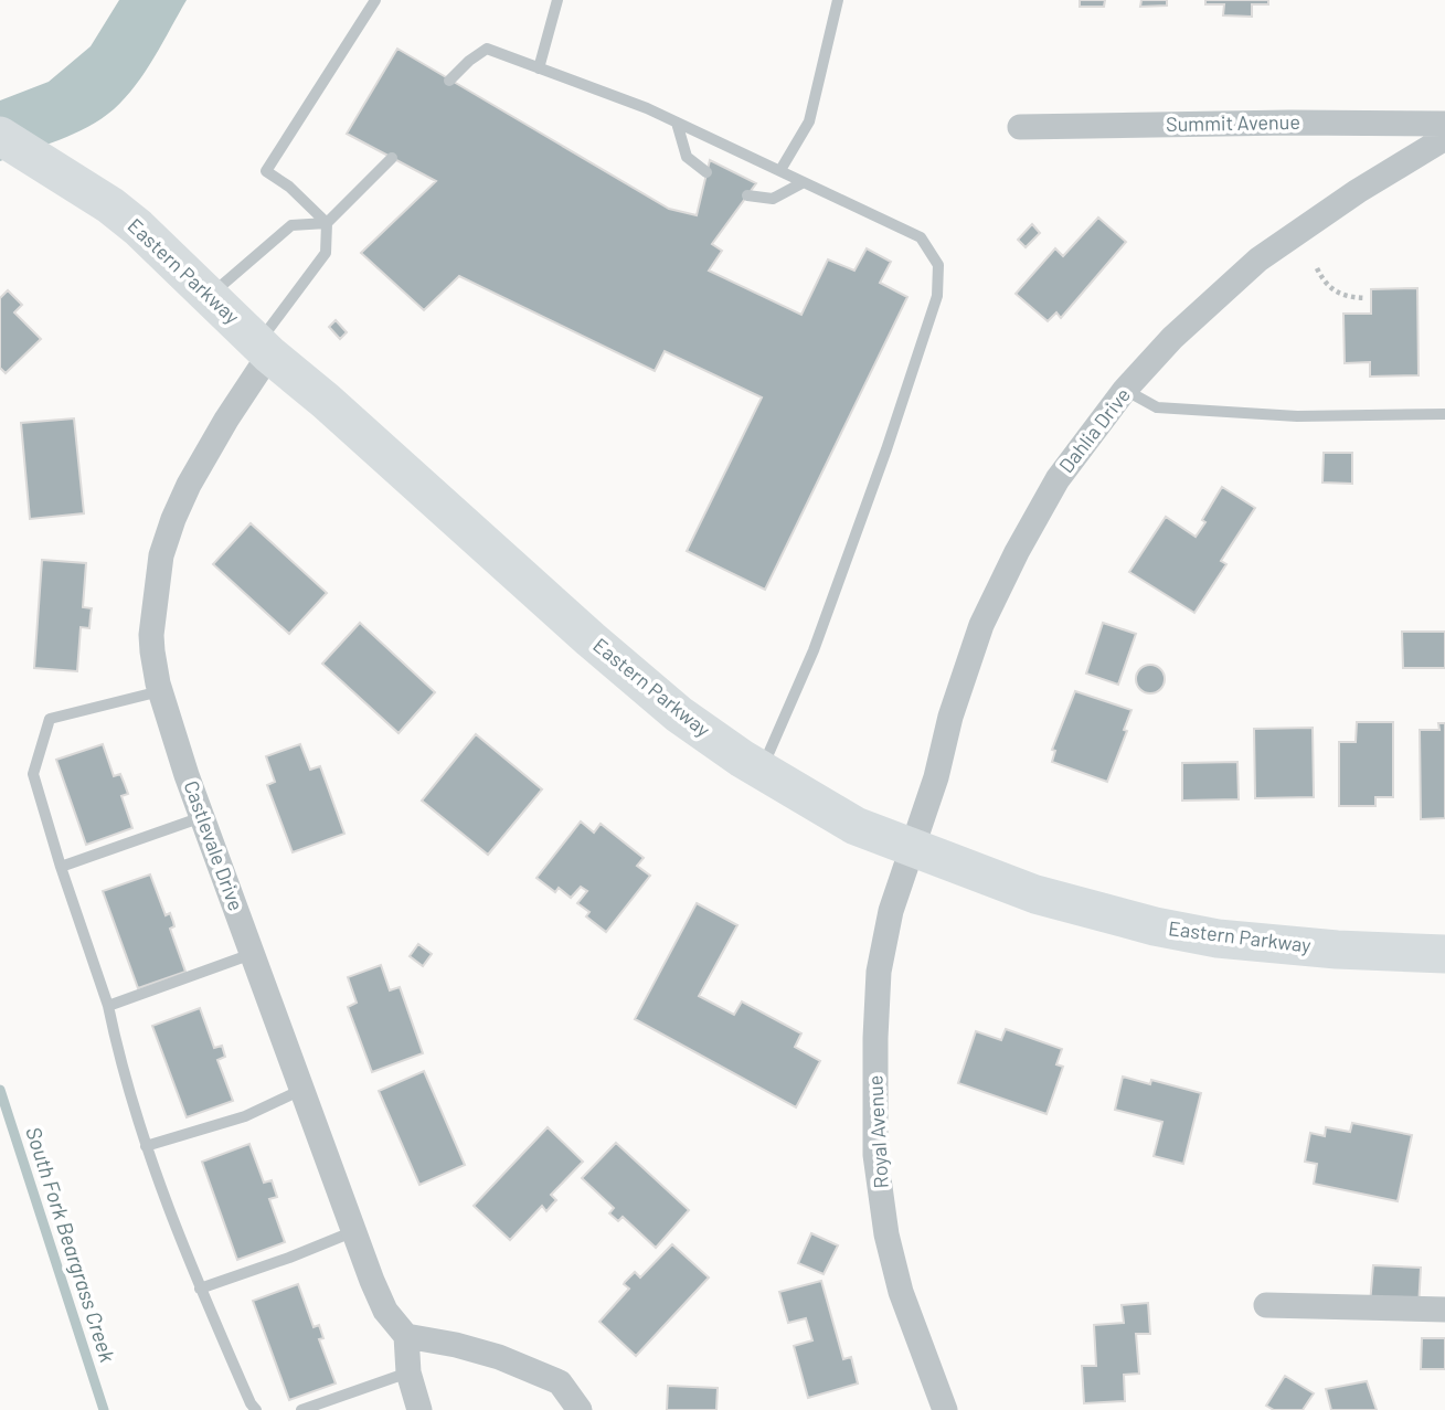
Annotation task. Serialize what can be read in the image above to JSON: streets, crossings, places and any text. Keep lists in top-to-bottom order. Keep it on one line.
{"streets":{"main road":["Eastern Parkway"],"street":["Summit Avenue","Dahlia Drive","Castlevale Drive","Royal Avenue"]},"crossings":[["Eastern Parkway","Dahlia Drive"],["Eastern Parkway","Castlevale Drive"],["Eastern Parkway","Royal Avenue"],["Dahlia Drive","Royal Avenue"]],"water":["South Fork Beargrass Creek"]}
